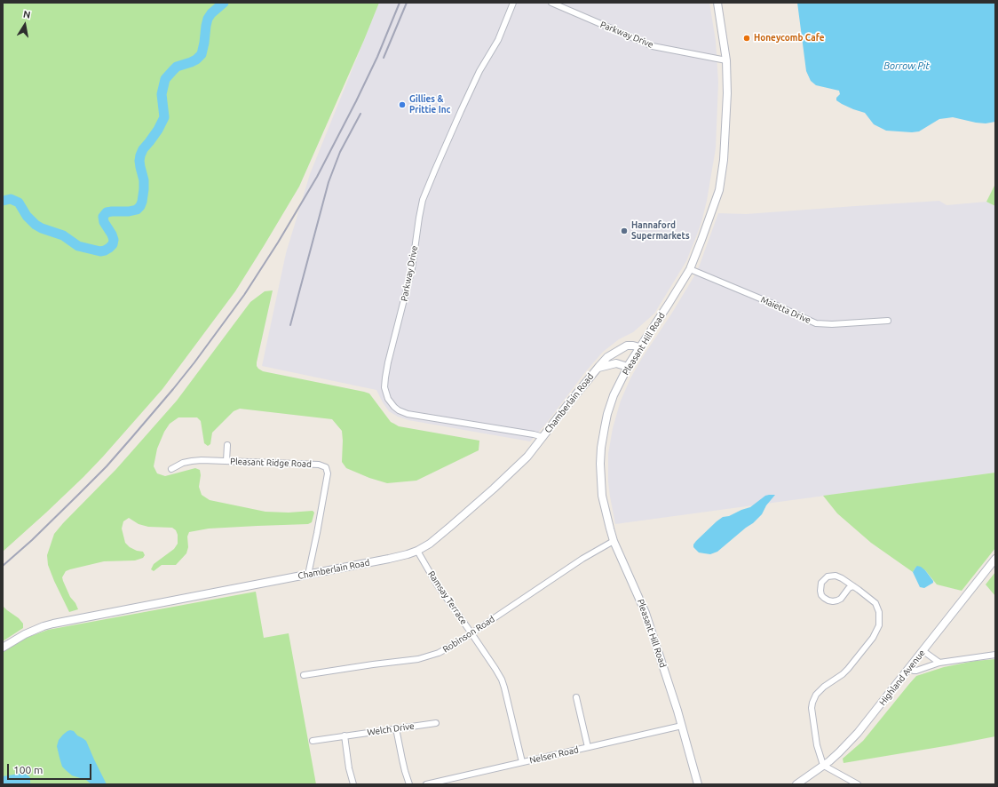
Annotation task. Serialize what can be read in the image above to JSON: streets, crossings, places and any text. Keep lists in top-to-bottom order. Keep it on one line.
{"streets":{"street":["Parkway Drive","Maietta Drive","Pleasant Hill Road","Chamberlain Road","Pleasant Ridge Road","Ramsay Terrace","Robinson Road","Highland Avenue","Welch Drive","Nelsen Road"]},"crossings":[["Parkway Drive","Pleasant Hill Road"],["Parkway Drive","Chamberlain Road"],["Maietta Drive","Pleasant Hill Road"],["Pleasant Hill Road","Chamberlain Road"],["Pleasant Hill Road","Robinson Road"],["Pleasant Hill Road","Nelsen Road"],["Chamberlain Road","Pleasant Ridge Road"],["Chamberlain Road","Ramsay Terrace"],["Ramsay Terrace","Robinson Road"],["Ramsay Terrace","Nelsen Road"]],"water":["Borrow Pit"],"places":["Honeycomb Cafe","Gillies & Prittie Inc","Hannaford Supermarkets"],"scale_bar":"100 m","north":"top"}
